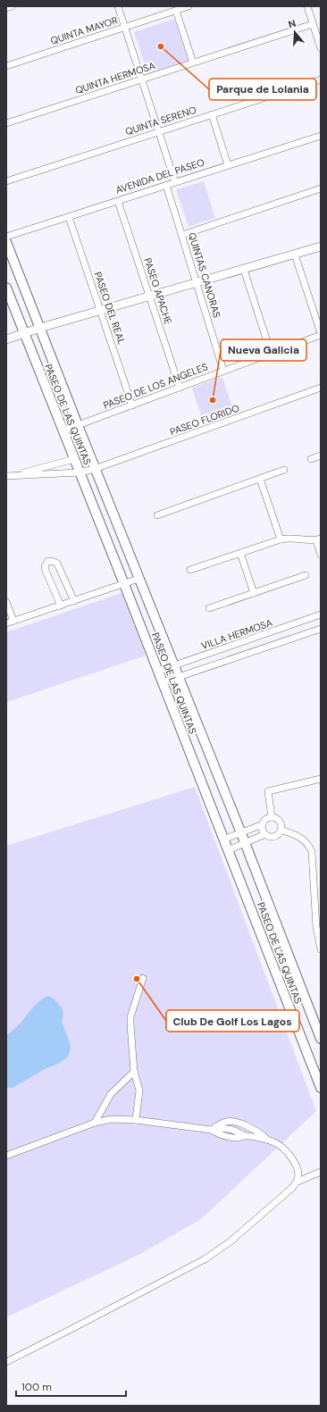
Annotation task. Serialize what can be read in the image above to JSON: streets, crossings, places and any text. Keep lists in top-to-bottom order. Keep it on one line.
{"streets":{"main road":["PASEO DE LAS QUINTAS"],"street":["QUINTA MAYOR","QUINTA HERMOSA","QUINTA SERENO","AVENIDA DEL PASEO","QUINTAS CANORAS","PASEO APACHE","PASEO DEL REAL","PASEO DE LOS ANGELES","PASEO FLORIDO","VILLA HERMOSA"]},"crossings":[["AVENIDA DEL PASEO","QUINTAS CANORAS"],["AVENIDA DEL PASEO","PASEO APACHE"],["AVENIDA DEL PASEO","PASEO DEL REAL"],["QUINTAS CANORAS","PASEO DE LOS ANGELES"],["PASEO APACHE","PASEO DE LOS ANGELES"],["PASEO DEL REAL","PASEO DE LOS ANGELES"],["PASEO DE LOS ANGELES","PASEO DE LAS QUINTAS"],["PASEO DE LAS QUINTAS","PASEO FLORIDO"],["PASEO DE LAS QUINTAS","VILLA HERMOSA"]],"places":["Parque de Lolania","Nueva Galicia","Club De Golf Los Lagos"],"scale_bar":"100 m","north":"top"}
